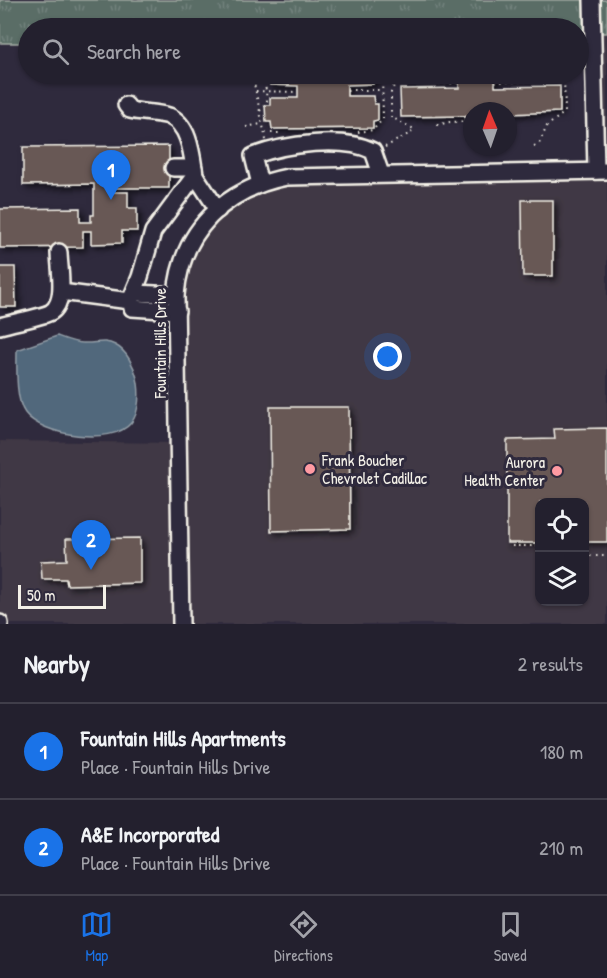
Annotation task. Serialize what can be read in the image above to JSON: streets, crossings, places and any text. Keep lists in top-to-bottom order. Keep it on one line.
{"streets":{"street":["Fountain Hills Drive"]},"places":["Frank Boucher Chevrolet Cadillac","Aurora Health Center"],"scale_bar":"50 m","north":"top","page":{"search":"Search here","pins":["1","2"],"scale":"50 m","heading":["Nearby","2 results"],"list":[{"mark":"1","name":"Fountain Hills Apartments","note":"Place · Fountain Hills Drive","value":"180 m"},{"mark":"2","name":"A&E Incorporated","note":"Place · Fountain Hills Drive","value":"210 m"}],"nav":["Map","Directions","Saved"]}}
